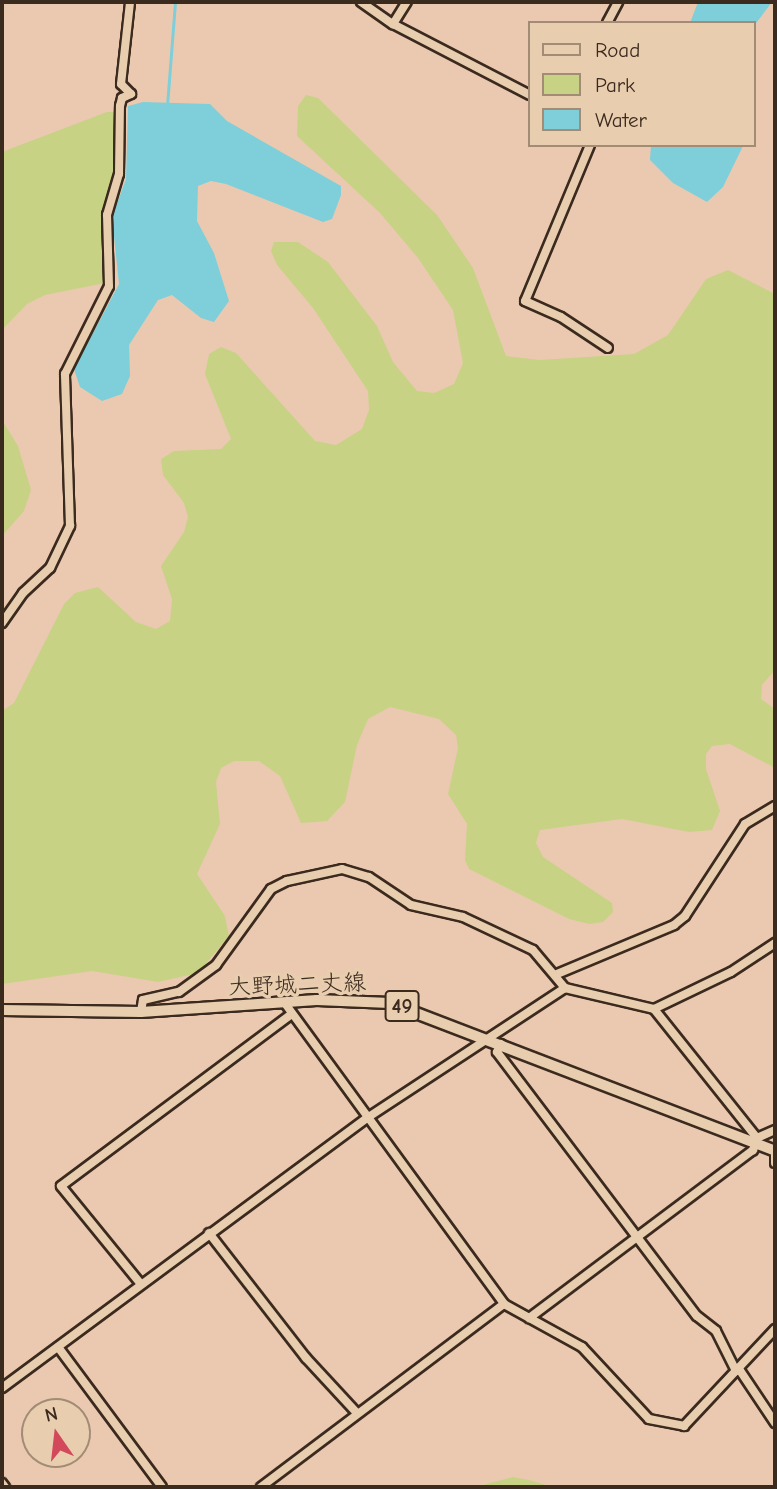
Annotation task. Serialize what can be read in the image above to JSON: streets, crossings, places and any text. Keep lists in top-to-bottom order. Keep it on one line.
{"streets":{"main road":["大野城二丈線","49"]},"legend":["Road","Park","Water"],"north":"top"}
